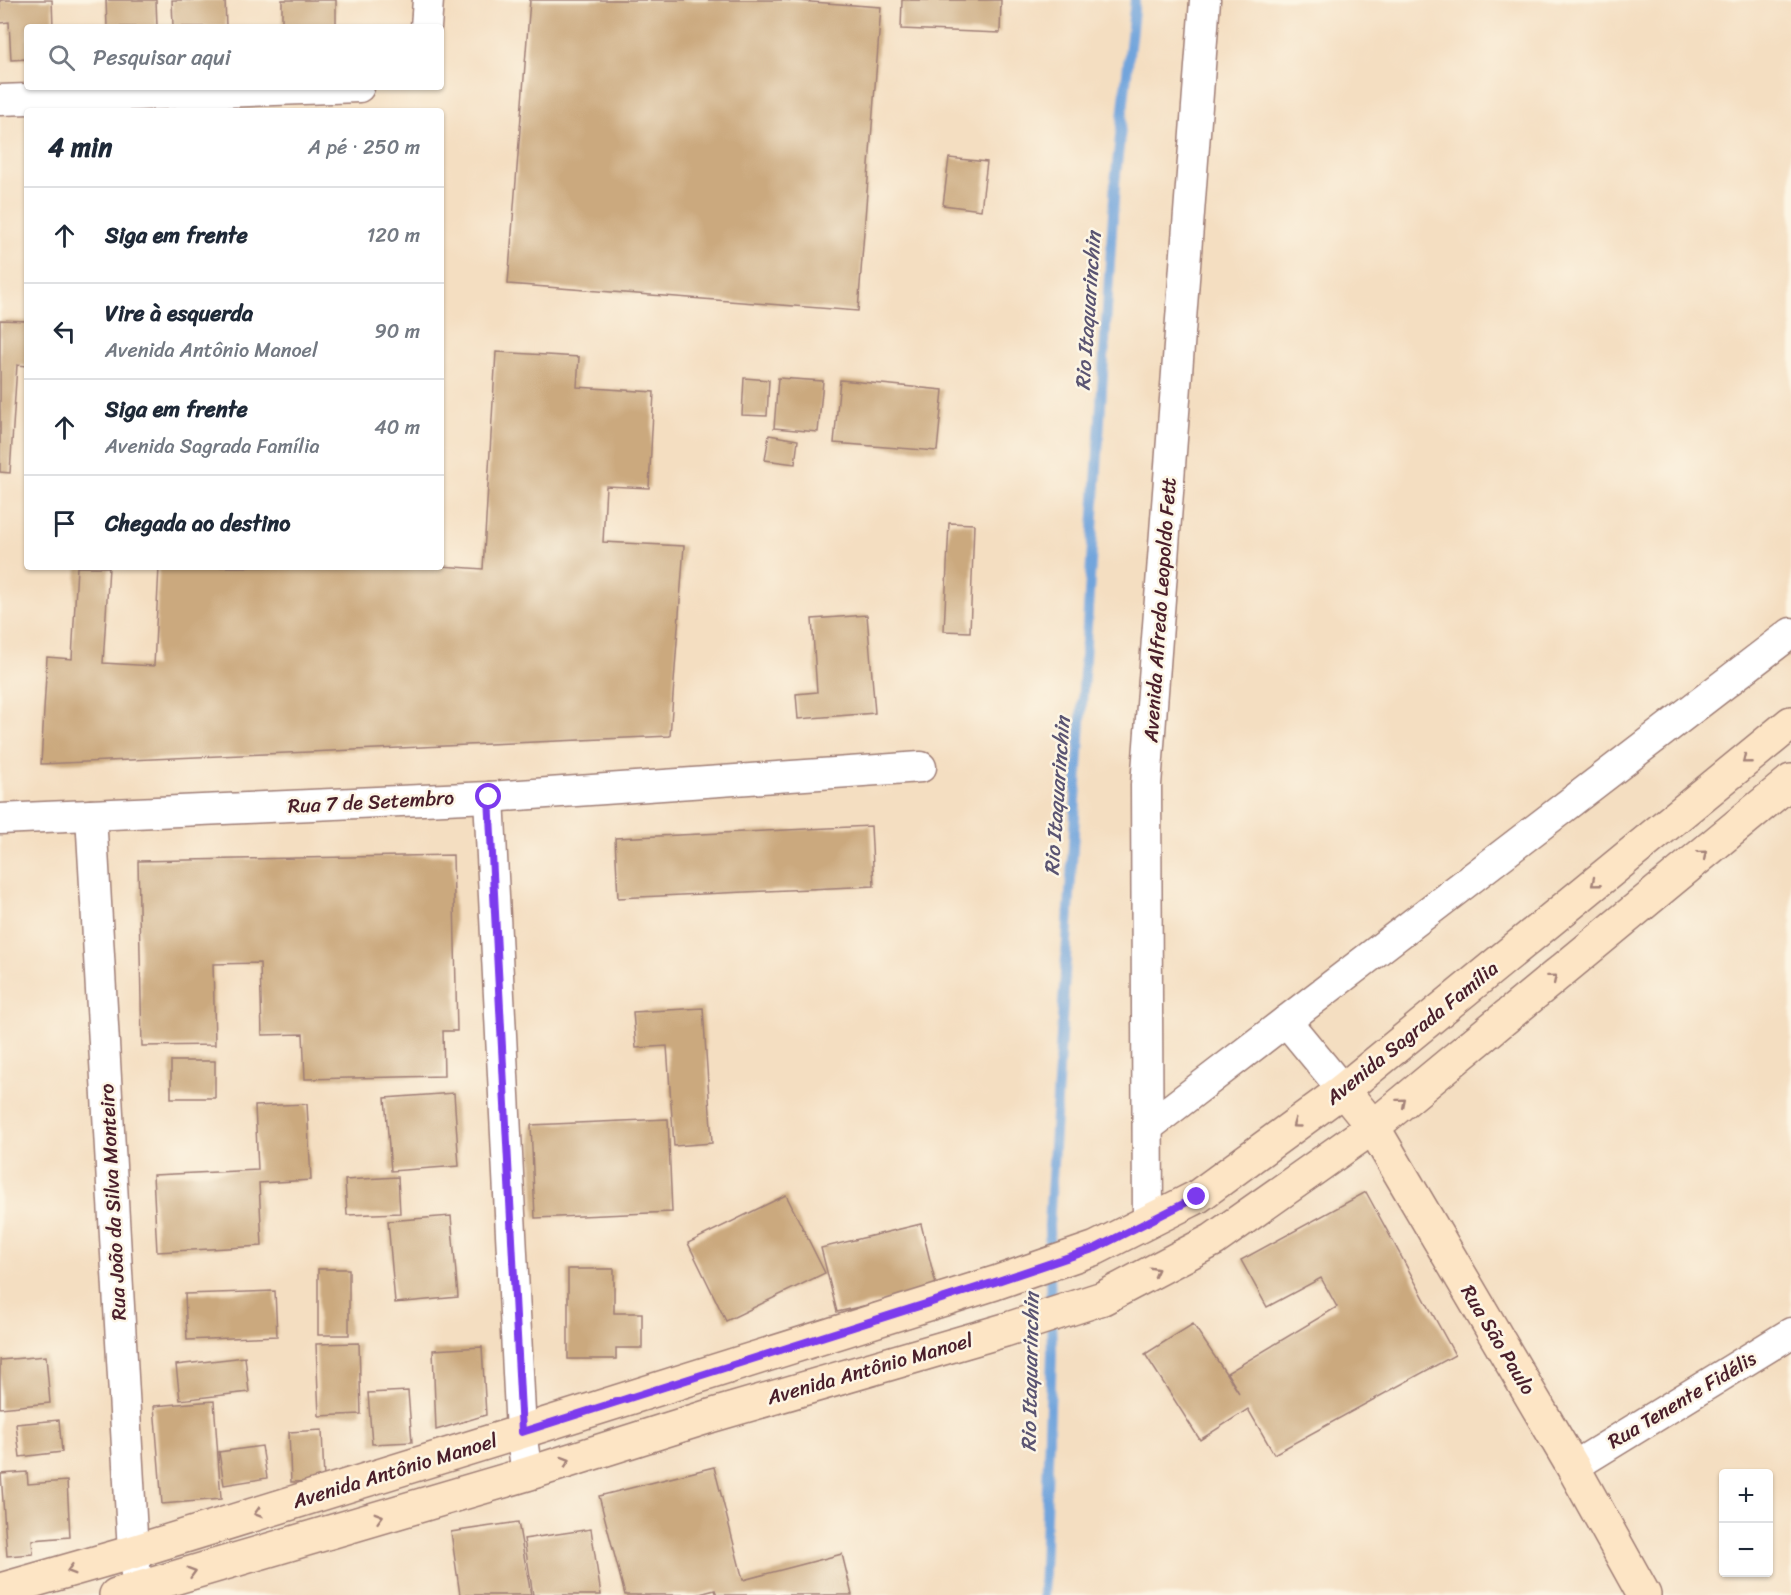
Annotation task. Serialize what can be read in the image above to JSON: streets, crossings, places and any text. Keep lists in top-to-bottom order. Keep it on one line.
{"streets":{"main road":["Avenida Sagrada Família","Rua São Paulo","Avenida Antônio Manoel"],"street":["Avenida Alfredo Leopoldo Fett","Rua 7 de Setembro","Rua João da Silva Monteiro","Rua Tenente Fidélis"]},"crossings":[["Avenida Alfredo Leopoldo Fett","Avenida Sagrada Família"],["Rua 7 de Setembro","Rua João da Silva Monteiro"],["Avenida Sagrada Família","Rua São Paulo"],["Avenida Sagrada Família","Avenida Antônio Manoel"],["Rua João da Silva Monteiro","Avenida Antônio Manoel"],["Rua São Paulo","Avenida Antônio Manoel"],["Rua São Paulo","Rua Tenente Fidélis"]],"water":["Rio Itaquarinchin"],"page":{"search":"Pesquisar aqui","heading":["4 min","A pé · 250 m"],"list":[["Siga em frente","120 m"],["Vire à esquerda","Avenida Antônio Manoel","90 m"],["Siga em frente","Avenida Sagrada Família","40 m"],"Chegada ao destino"],"map_buttons":["+","−"]}}
